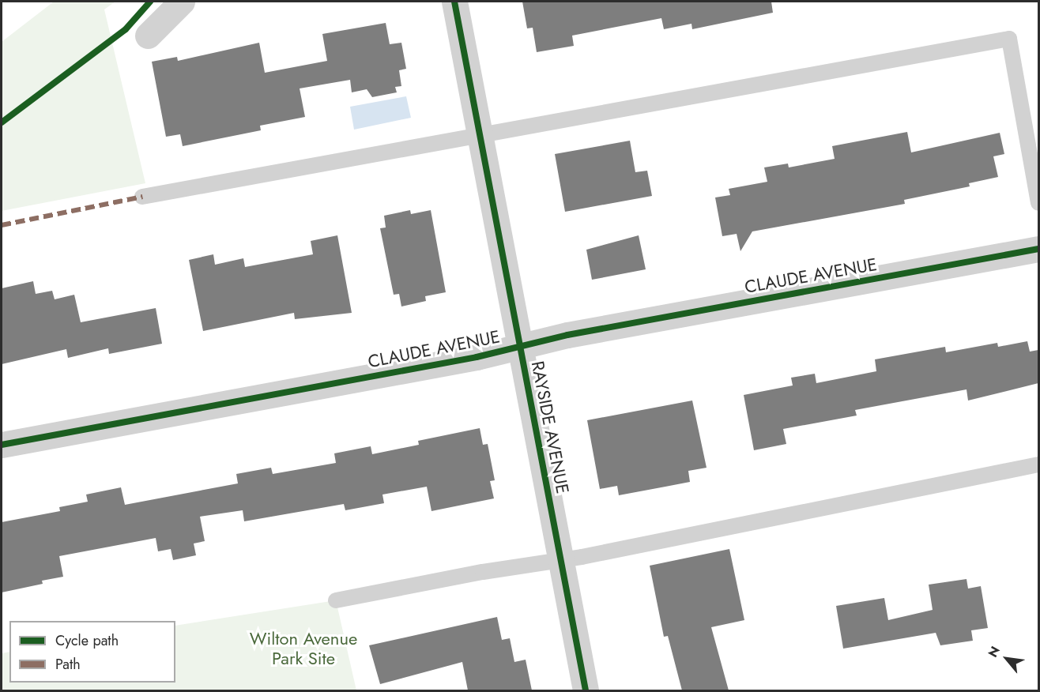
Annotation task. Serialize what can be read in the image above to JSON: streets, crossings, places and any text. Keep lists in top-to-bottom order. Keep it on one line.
{"streets":{"street":["CLAUDE AVENUE","RAYSIDE AVENUE"]},"crossings":[["CLAUDE AVENUE","RAYSIDE AVENUE"]],"parks":["Wilton Avenue Park Site"],"legend":["Cycle path","Path"],"north":"top left"}
